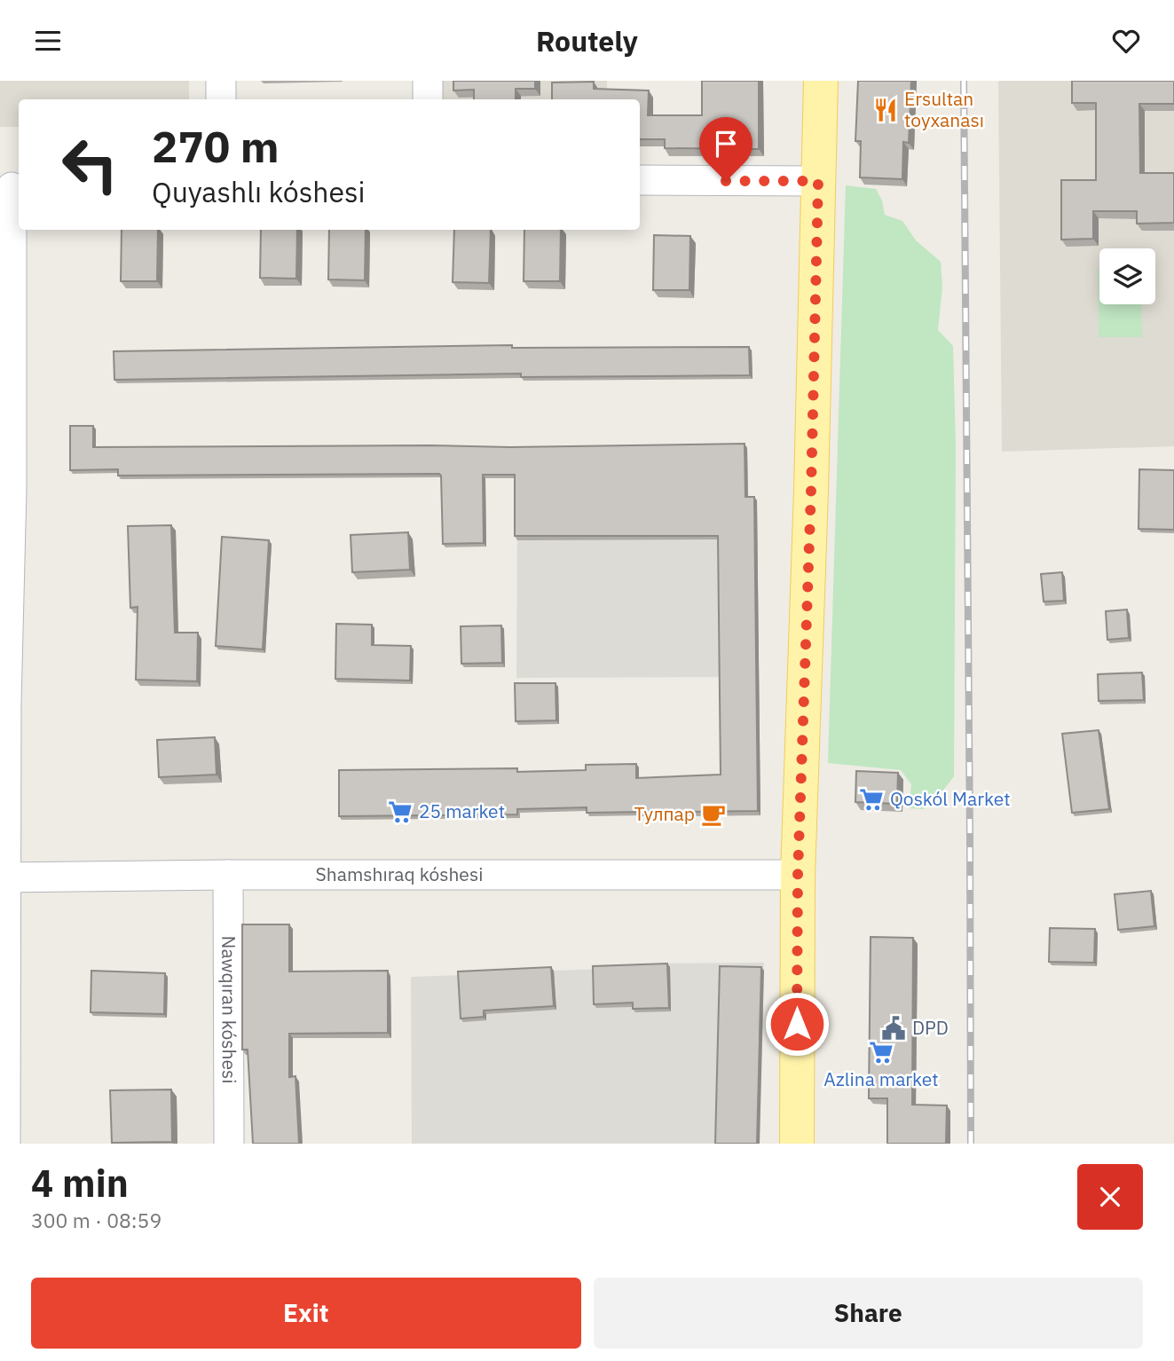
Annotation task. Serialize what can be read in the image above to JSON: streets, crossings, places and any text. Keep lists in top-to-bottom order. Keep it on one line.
{"streets":{"street":["Shamshıraq kóshesi","Nawqıran kóshesi"]},"crossings":[["Shamshıraq kóshesi","Nawqıran kóshesi"]],"places":{"restaurant":["Ersultan toyxanası"],"supermarket":["Qoskól Market","25 market","Azlina market"],"cafe":["Тулпар"],"public building":["DPD"]},"page":{"header":"Routely","turn":["270 m","Quyashlı kóshesi"],"heading":["4 min","300 m · 08:59"],"buttons":["Exit","Share"]}}
